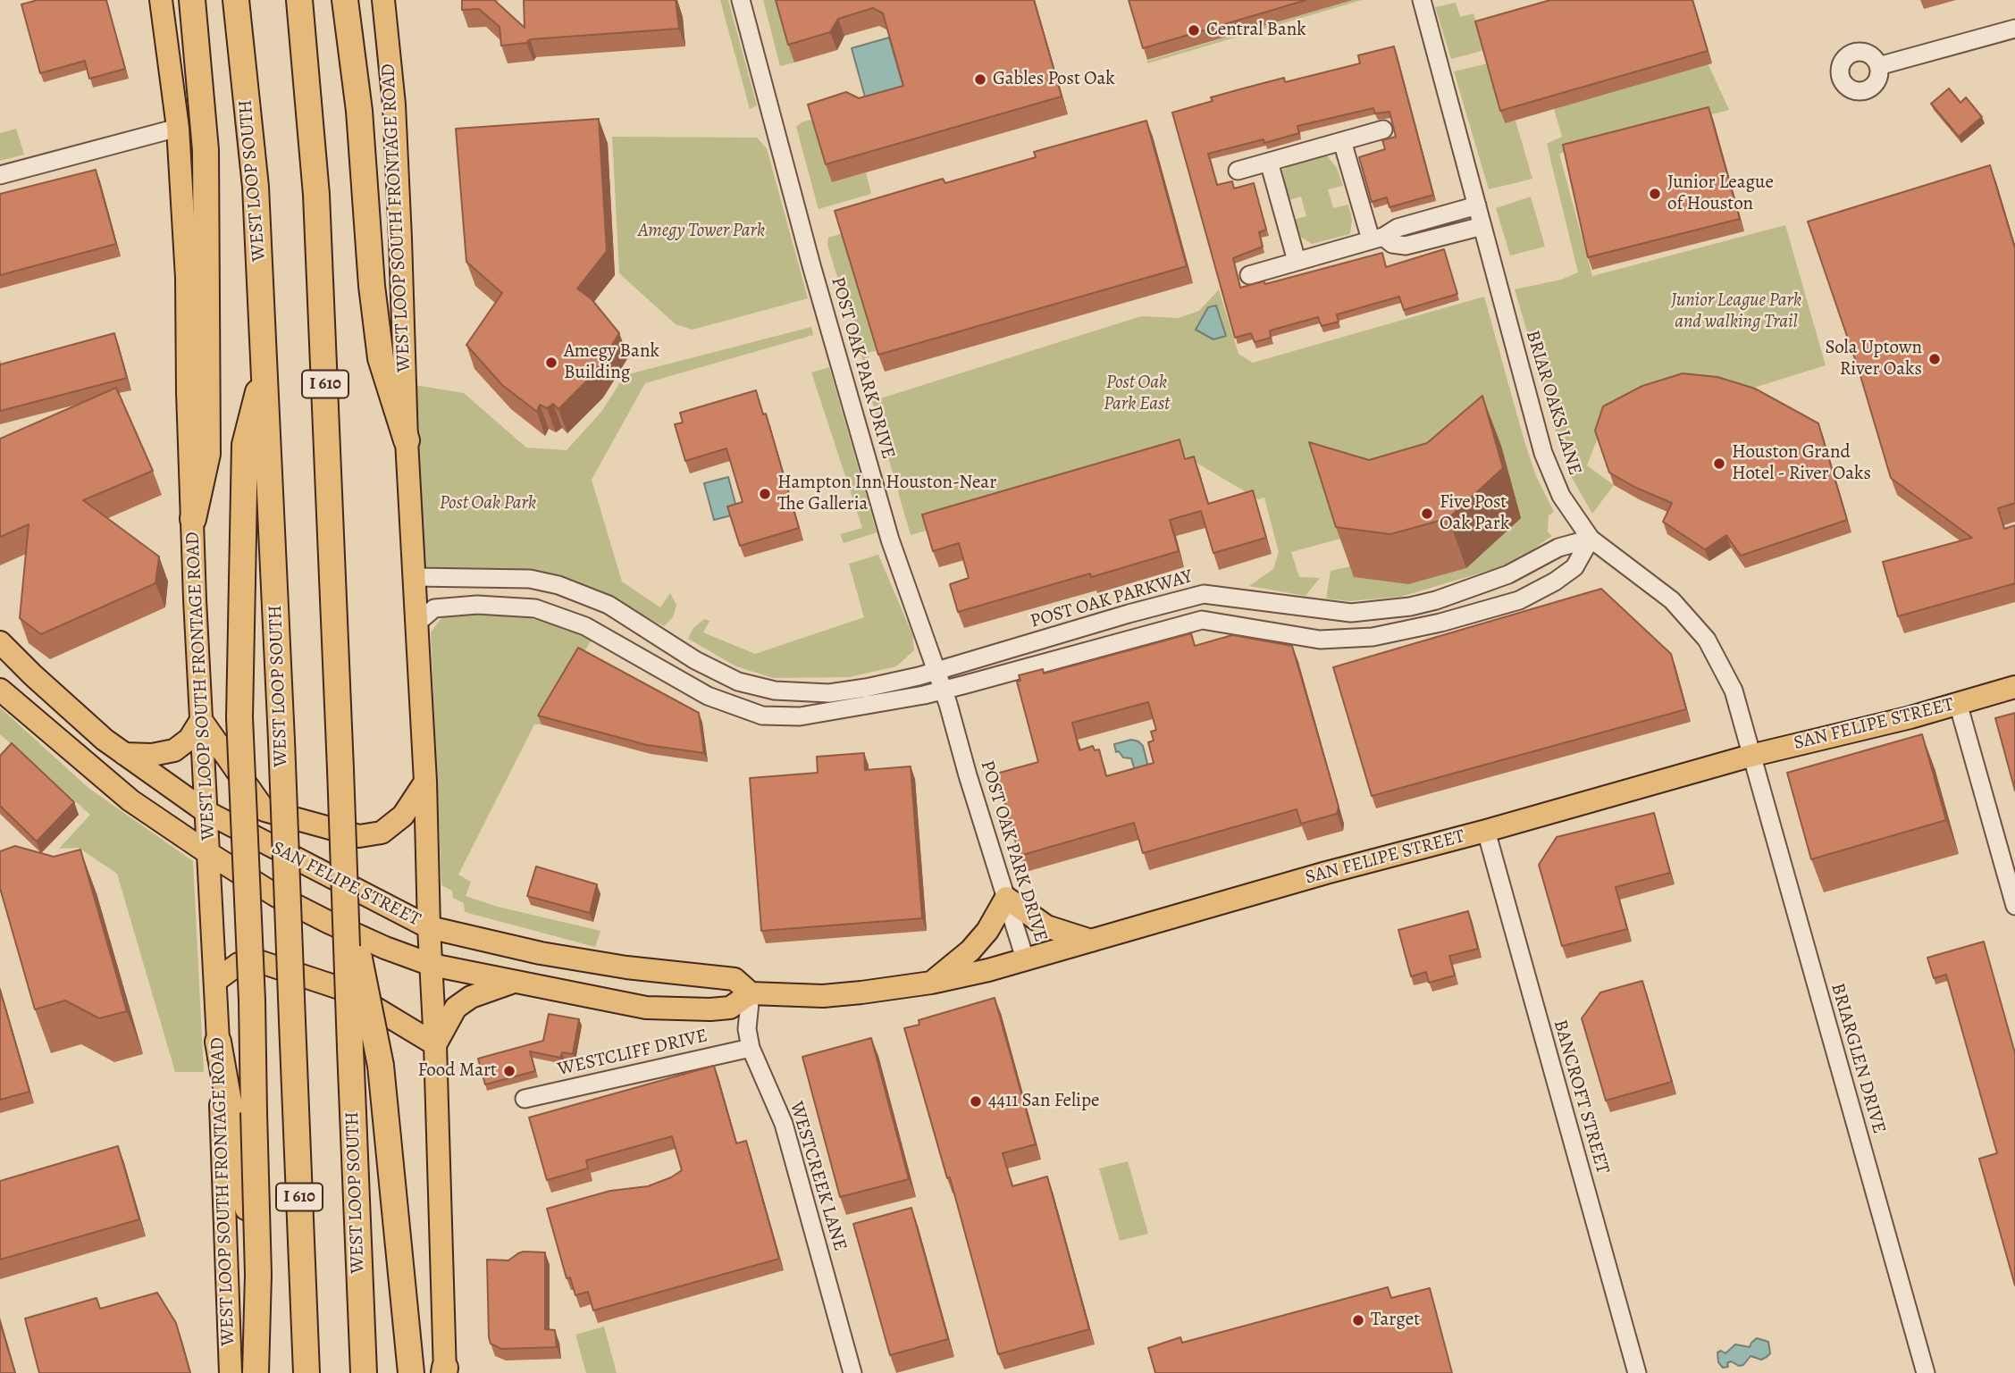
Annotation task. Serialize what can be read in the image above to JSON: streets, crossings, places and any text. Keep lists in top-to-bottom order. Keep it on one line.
{"streets":{"highway":["WEST LOOP SOUTH","I 610"],"main road":["WEST LOOP SOUTH FRONTAGE ROAD","SAN FELIPE STREET"],"street":["POST OAK PARK DRIVE","BRIAR OAKS LANE","POST OAK PARKWAY","WESTCLIFF DRIVE","BRIARGLEN DRIVE","BANCROFT STREET","WESTCREEK LANE"]},"crossings":[["WEST LOOP SOUTH FRONTAGE ROAD","POST OAK PARKWAY"],["WEST LOOP SOUTH FRONTAGE ROAD","SAN FELIPE STREET"],["POST OAK PARK DRIVE","POST OAK PARKWAY"],["POST OAK PARK DRIVE","SAN FELIPE STREET"],["BRIAR OAKS LANE","POST OAK PARKWAY"],["BRIAR OAKS LANE","SAN FELIPE STREET"],["BRIAR OAKS LANE","BRIARGLEN DRIVE"],["SAN FELIPE STREET","BRIARGLEN DRIVE"],["SAN FELIPE STREET","BANCROFT STREET"],["SAN FELIPE STREET","WESTCREEK LANE"],["WESTCLIFF DRIVE","WESTCREEK LANE"]],"parks":["Amegy Tower Park","Junior League Park and walking Trail","Post Oak Park East","Post Oak Park"],"places":["Central Bank","Gables Post Oak","Junior League of Houston","Sola Uptown River Oaks","Amegy Bank Building","Houston Grand Hotel - River Oaks","Hampton Inn Houston-Near The Galleria","Five Post Oak Park","Food Mart","4411 San Felipe","Target"]}
